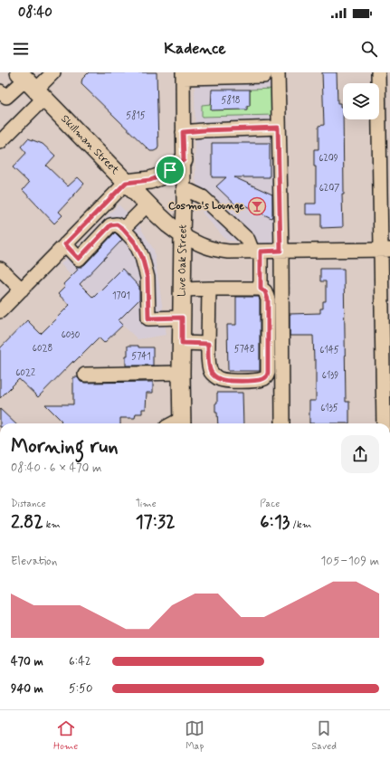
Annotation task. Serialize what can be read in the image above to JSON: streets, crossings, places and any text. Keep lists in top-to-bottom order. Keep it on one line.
{"streets":{"main road":["Skillman Street","Live Oak Street"]},"crossings":[["Skillman Street","Live Oak Street"]],"places":{"bar":["Cosmo's Lounge"]},"house_numbers":["5818","5815","6209","6207","1701","6030","6028","5748","6145","5741","6022","6139","6135"],"page":{"status":"08:40","header":"Kadence","heading":["Morning run","08:40 · 6 × 470 m"],"stats":[["Distance","2.82 km"],["Time","17:32"],["Pace","6:13 /km"]],"chart":["Elevation","105–109 m"],"list":[{"name":"470 m","note":"6:42"},{"name":"940 m","note":"5:50"}],"tabs":["Home","Map","Saved"]}}
